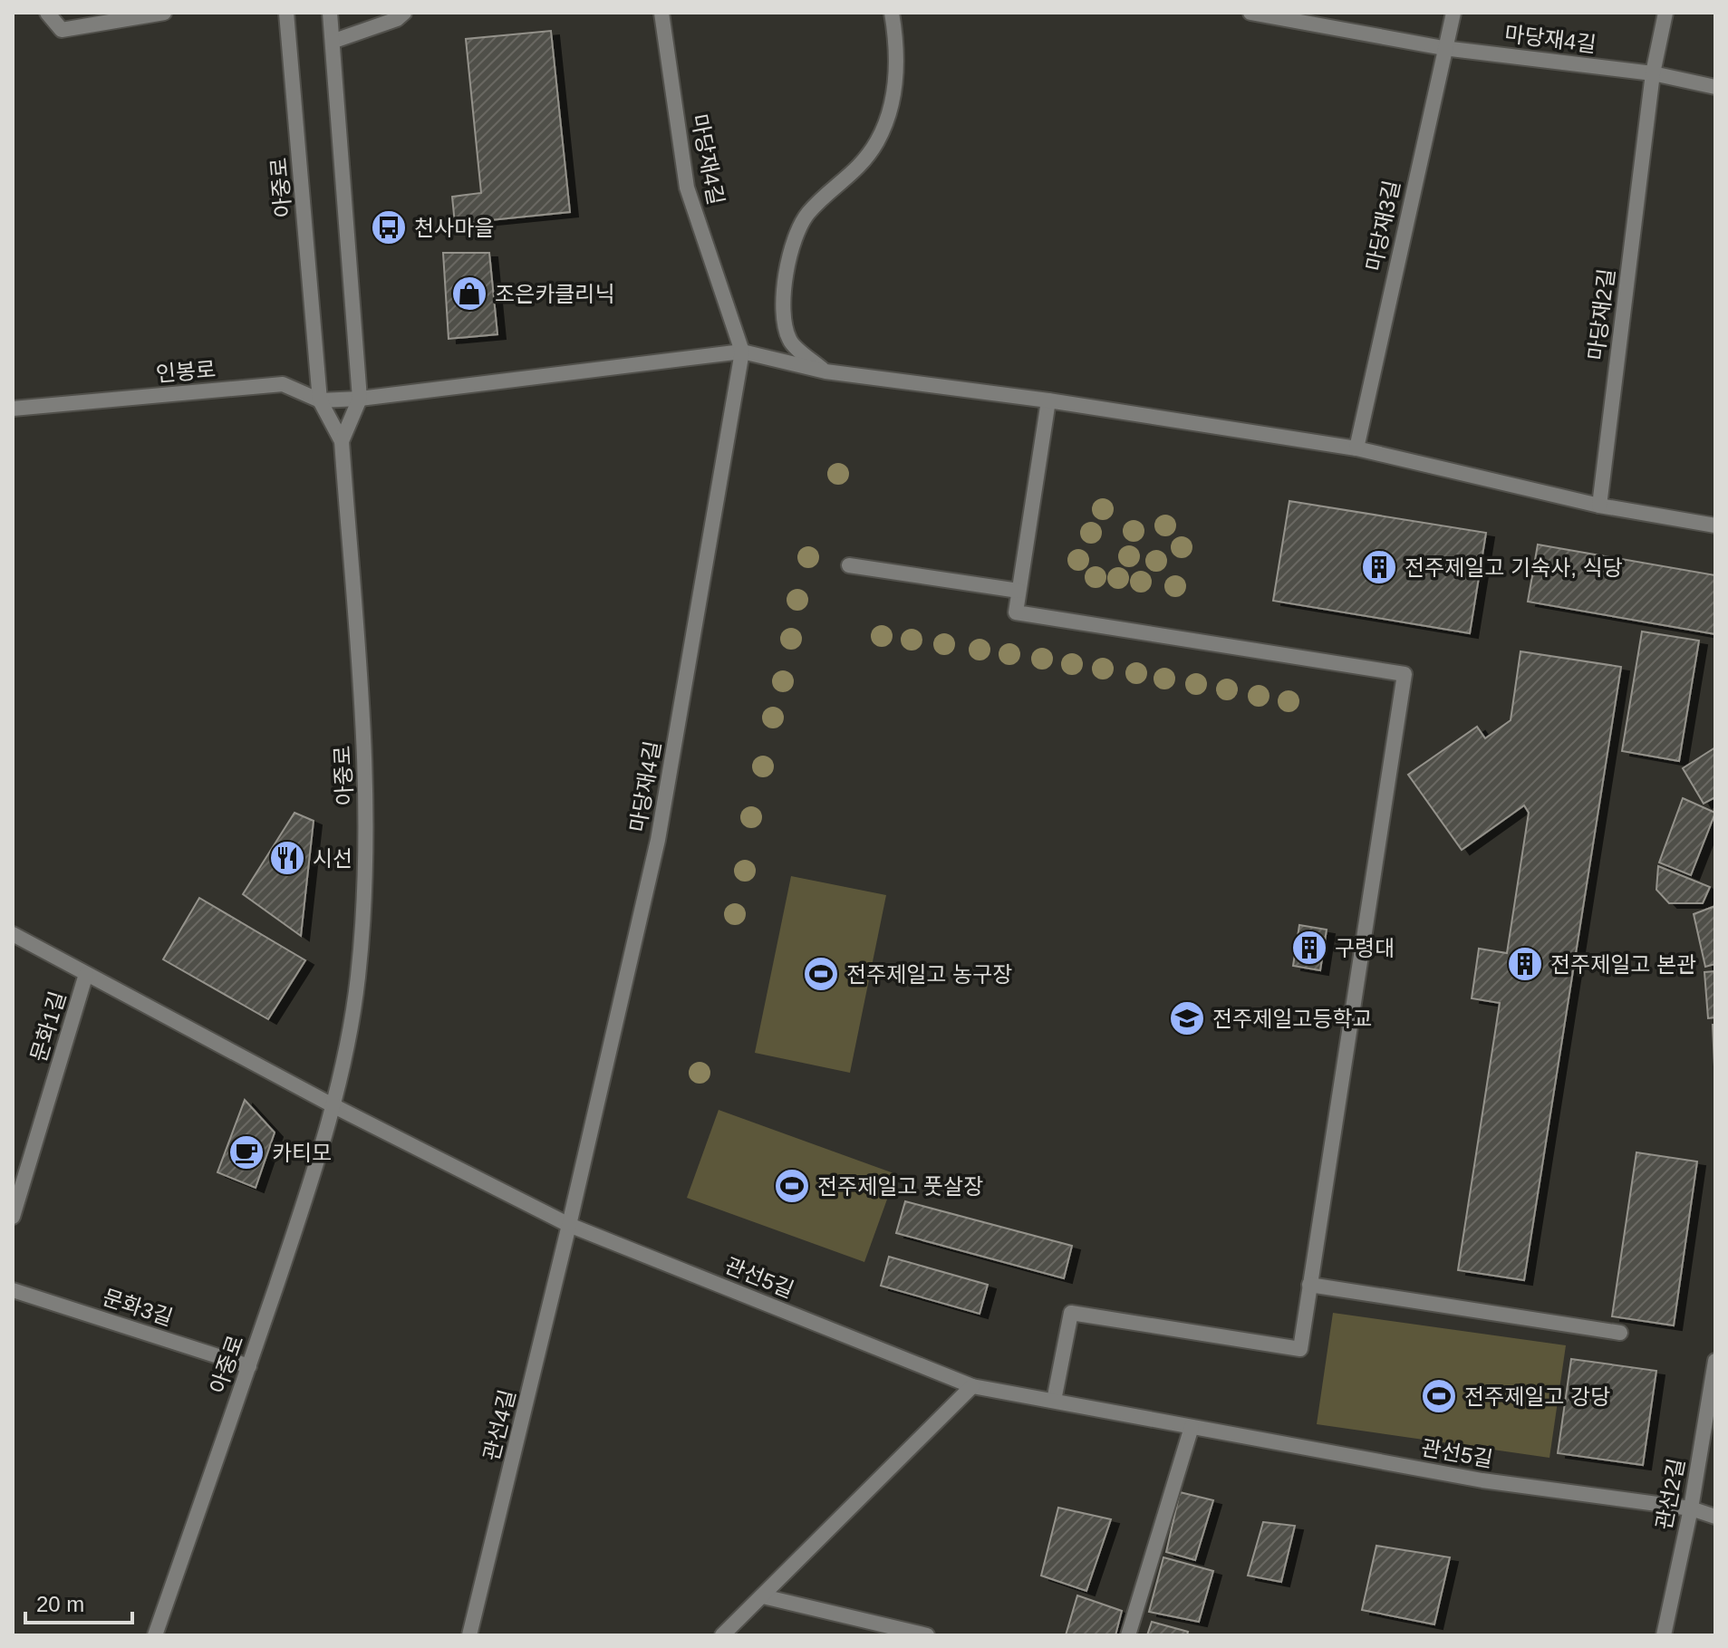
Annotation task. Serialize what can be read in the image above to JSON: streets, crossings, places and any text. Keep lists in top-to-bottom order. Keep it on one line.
{"streets":{"street":["마당재4길","아중로","마당재3길","마당재2길","인봉로","문화1길","관선5길","문화3길","관선4길","관선2길"]},"crossings":[["마당재4길","마당재3길"],["마당재4길","마당재2길"],["마당재4길","관선5길"],["마당재4길","관선4길"],["아중로","인봉로"],["아중로","관선5길"],["아중로","문화3길"],["관선5길","관선4길"],["관선5길","관선2길"]],"places":{"bus stop":["천사마을"],"shop":["조은카클리닉"],"building":["전주제일고 기숙사, 식당","구령대","전주제일고 본관"],"restaurant":["시선"],"sports":["전주제일고 농구장","전주제일고 풋살장","전주제일고 강당"],"school or university":["전주제일고등학교"],"cafe":["카티모"]},"scale_bar":"20 m"}
